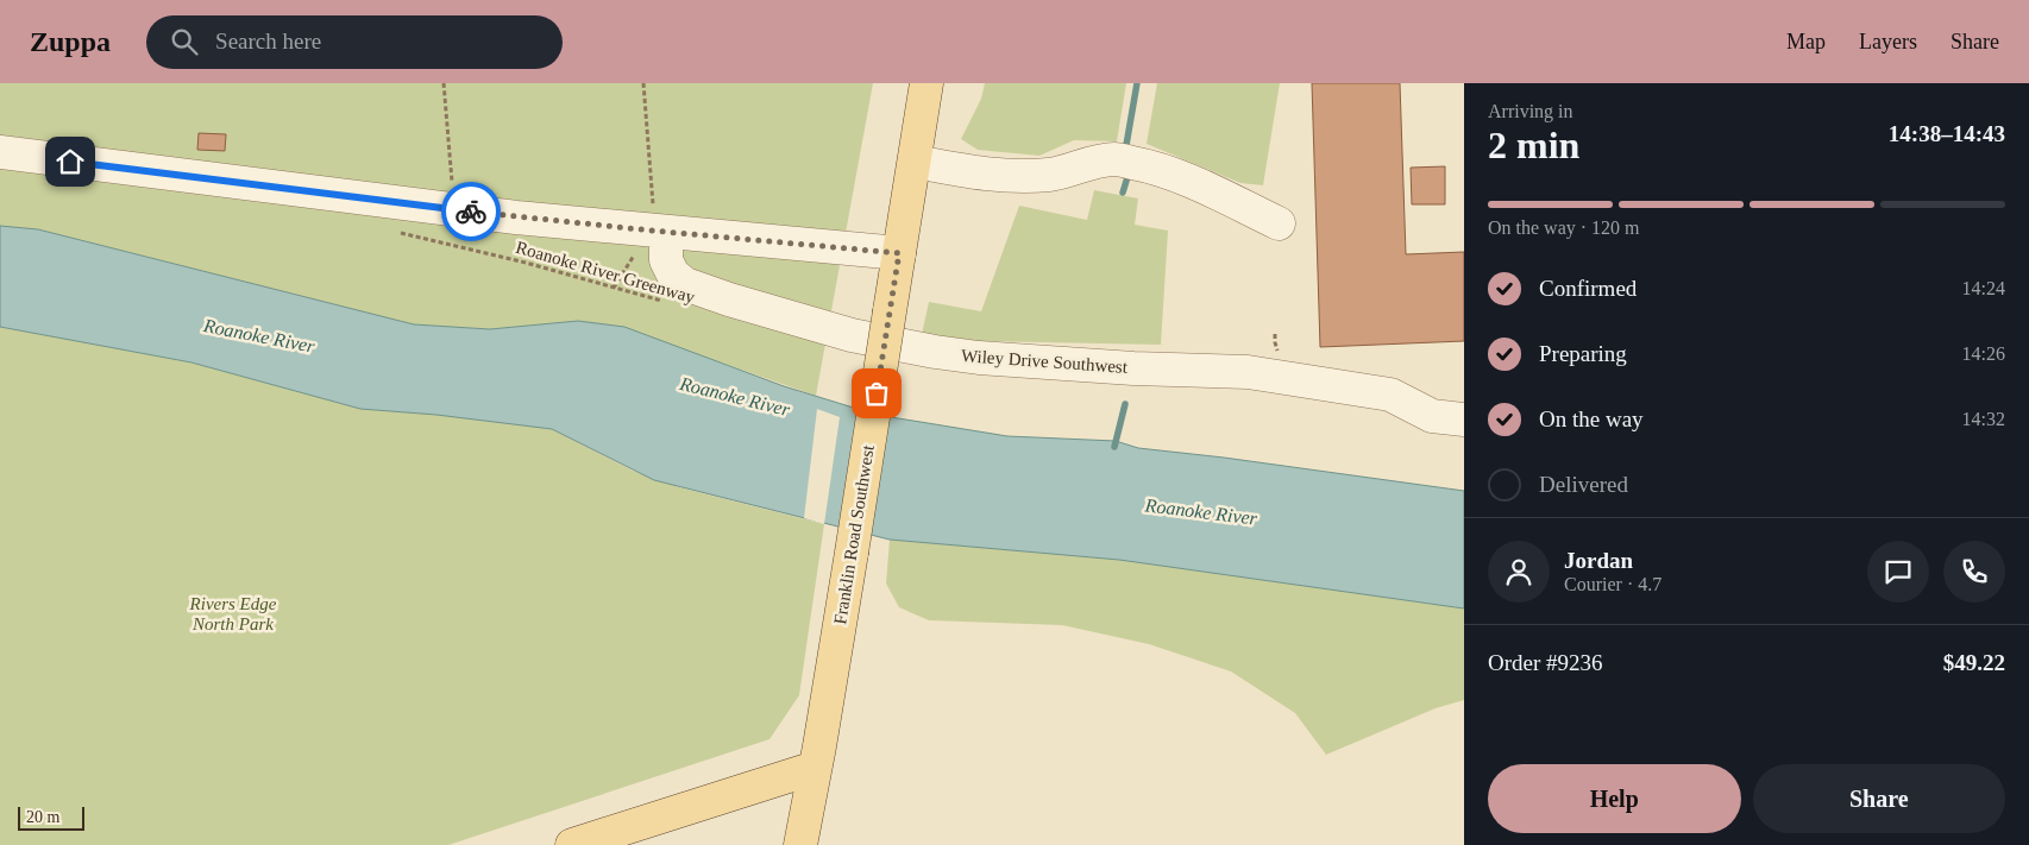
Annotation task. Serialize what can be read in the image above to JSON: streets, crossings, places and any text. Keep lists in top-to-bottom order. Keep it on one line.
{"streets":{"main road":["Franklin Road Southwest"],"street":["Wiley Drive Southwest"],"path":["Roanoke River Greenway"]},"water":["Roanoke River"],"parks":["Rivers Edge North Park"],"scale_bar":"20 m","page":{"header":"Zuppa","search":"Search here","nav":["Map","Layers","Share"],"heading":["2 min","Arriving in","14:38–14:43"],"panel":["Jordan","Courier · 4.7","Order #9236","$49.22"],"bar":"On the way · 120 m","list":[["Confirmed","14:24"],["Preparing","14:26"],["On the way","14:32"],"Delivered"],"buttons":["Help","Share"],"scale":"20 m"}}
